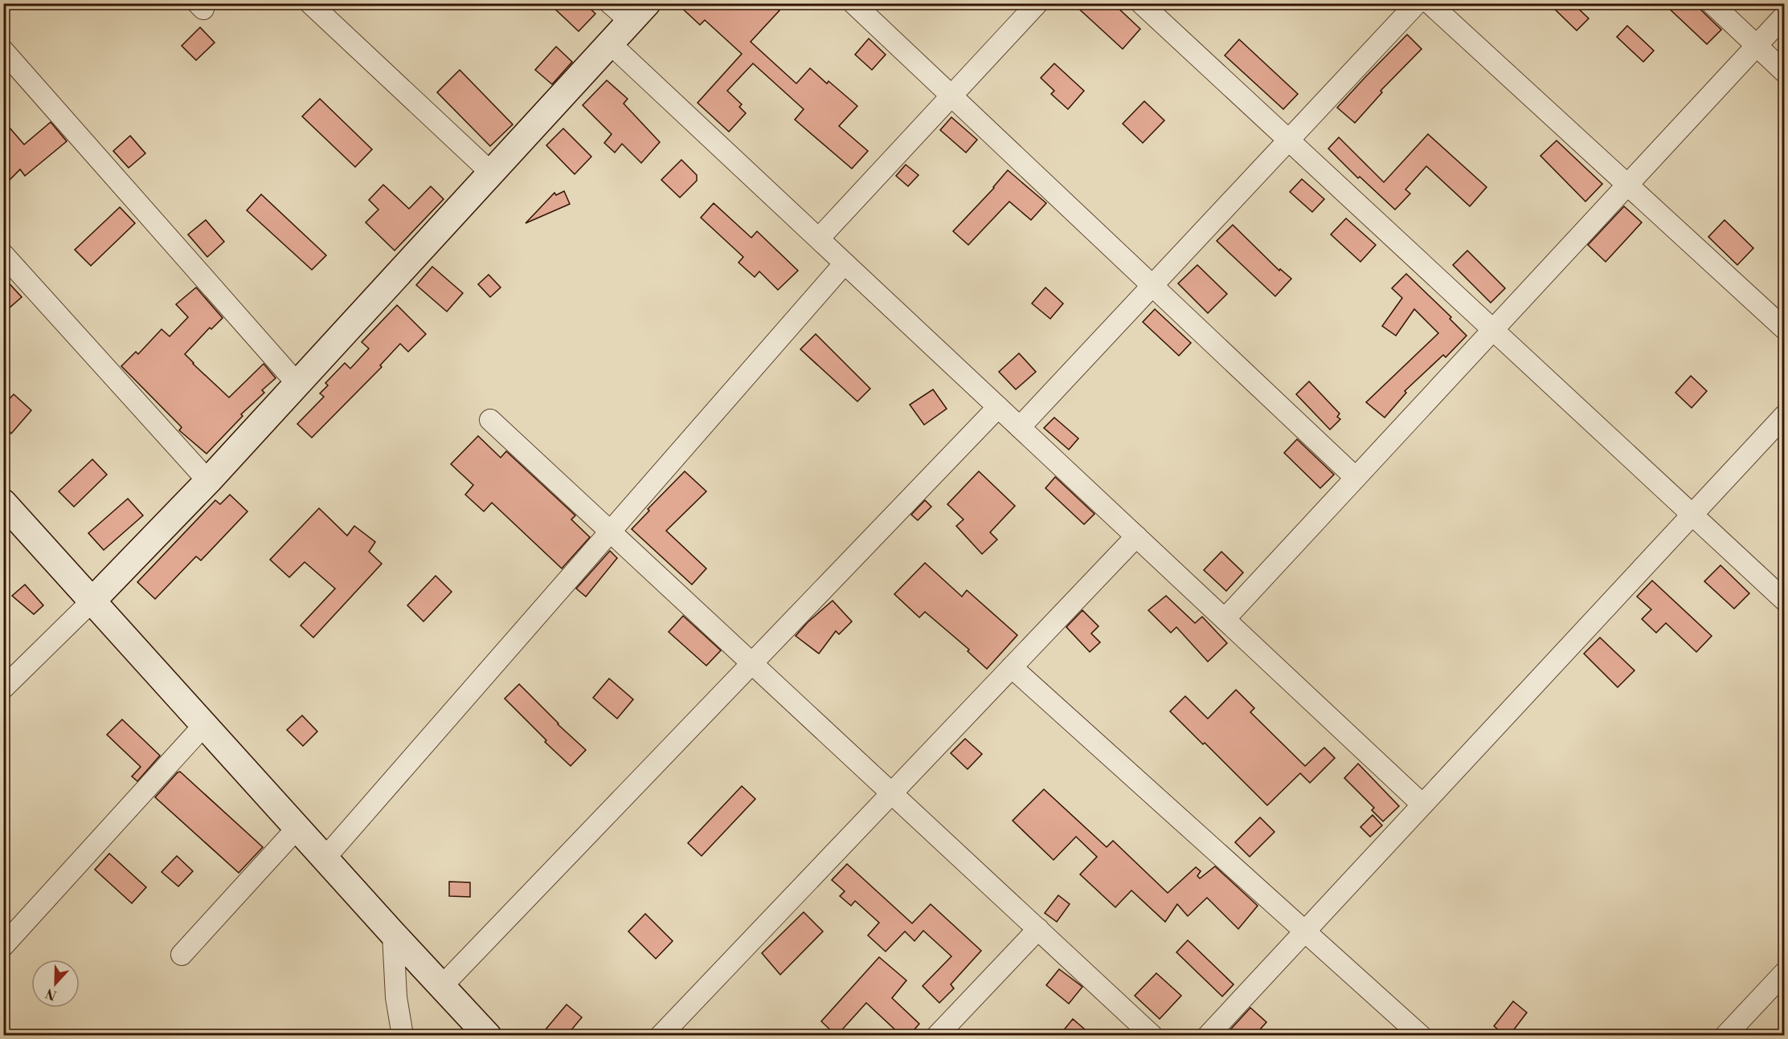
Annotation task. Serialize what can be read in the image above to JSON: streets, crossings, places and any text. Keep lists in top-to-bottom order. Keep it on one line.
{"north":"bottom"}
